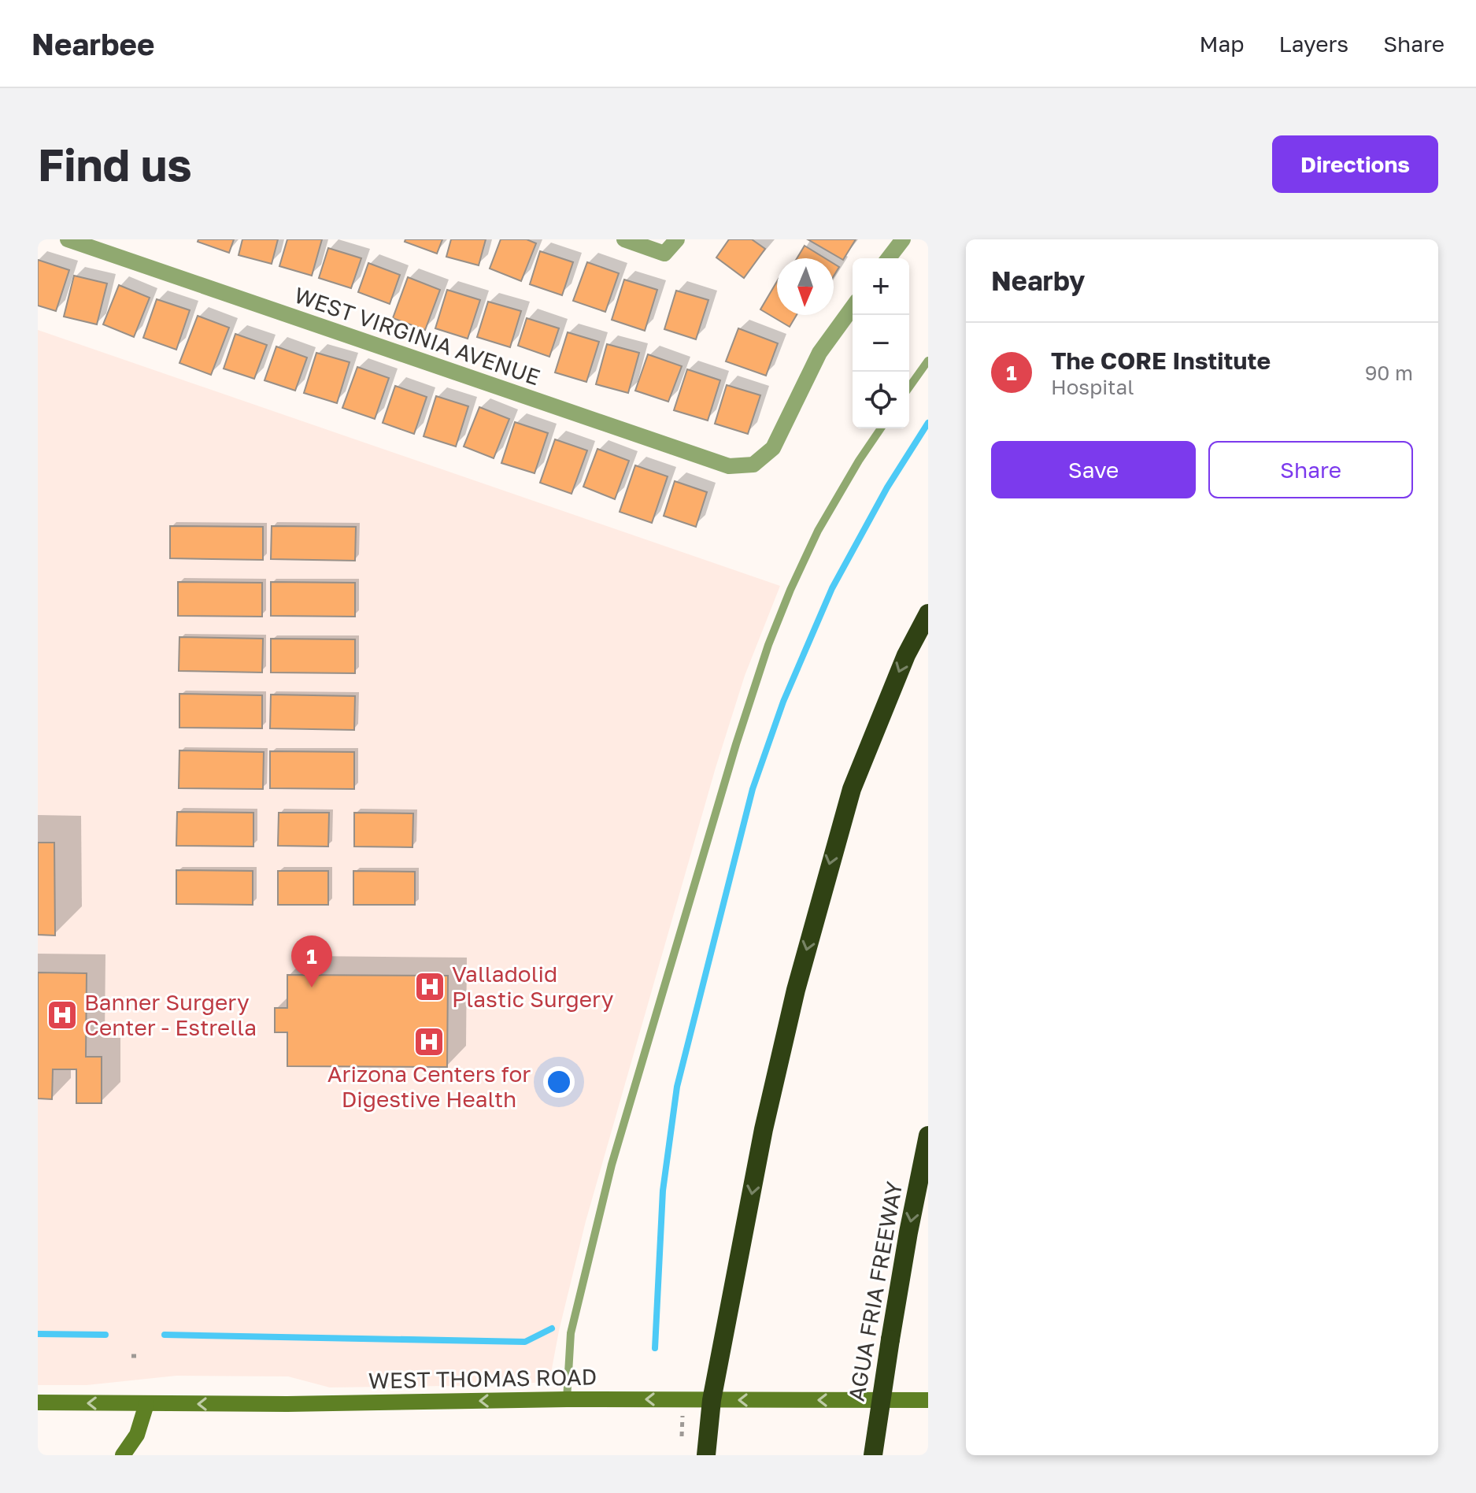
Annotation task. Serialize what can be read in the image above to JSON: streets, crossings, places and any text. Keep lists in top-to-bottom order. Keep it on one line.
{"streets":{"highway":["AGUA FRIA FREEWAY"],"main road":["WEST THOMAS ROAD"],"street":["WEST VIRGINIA AVENUE"]},"one_way":["WEST THOMAS ROAD"],"places":{"hospital":["Valladolid Plastic Surgery","Banner Surgery Center - Estrella","Arizona Centers for Digestive Health"]},"north":"bottom","page":{"header":"Nearbee","nav":["Map","Layers","Share"],"buttons":["Directions",["Save","Share"]],"title":"Find us","heading":"Nearby","map_buttons":["+","−"],"list":[{"mark":"1","name":"The CORE Institute","note":"Hospital","value":"90 m"}],"pins":"1"}}
